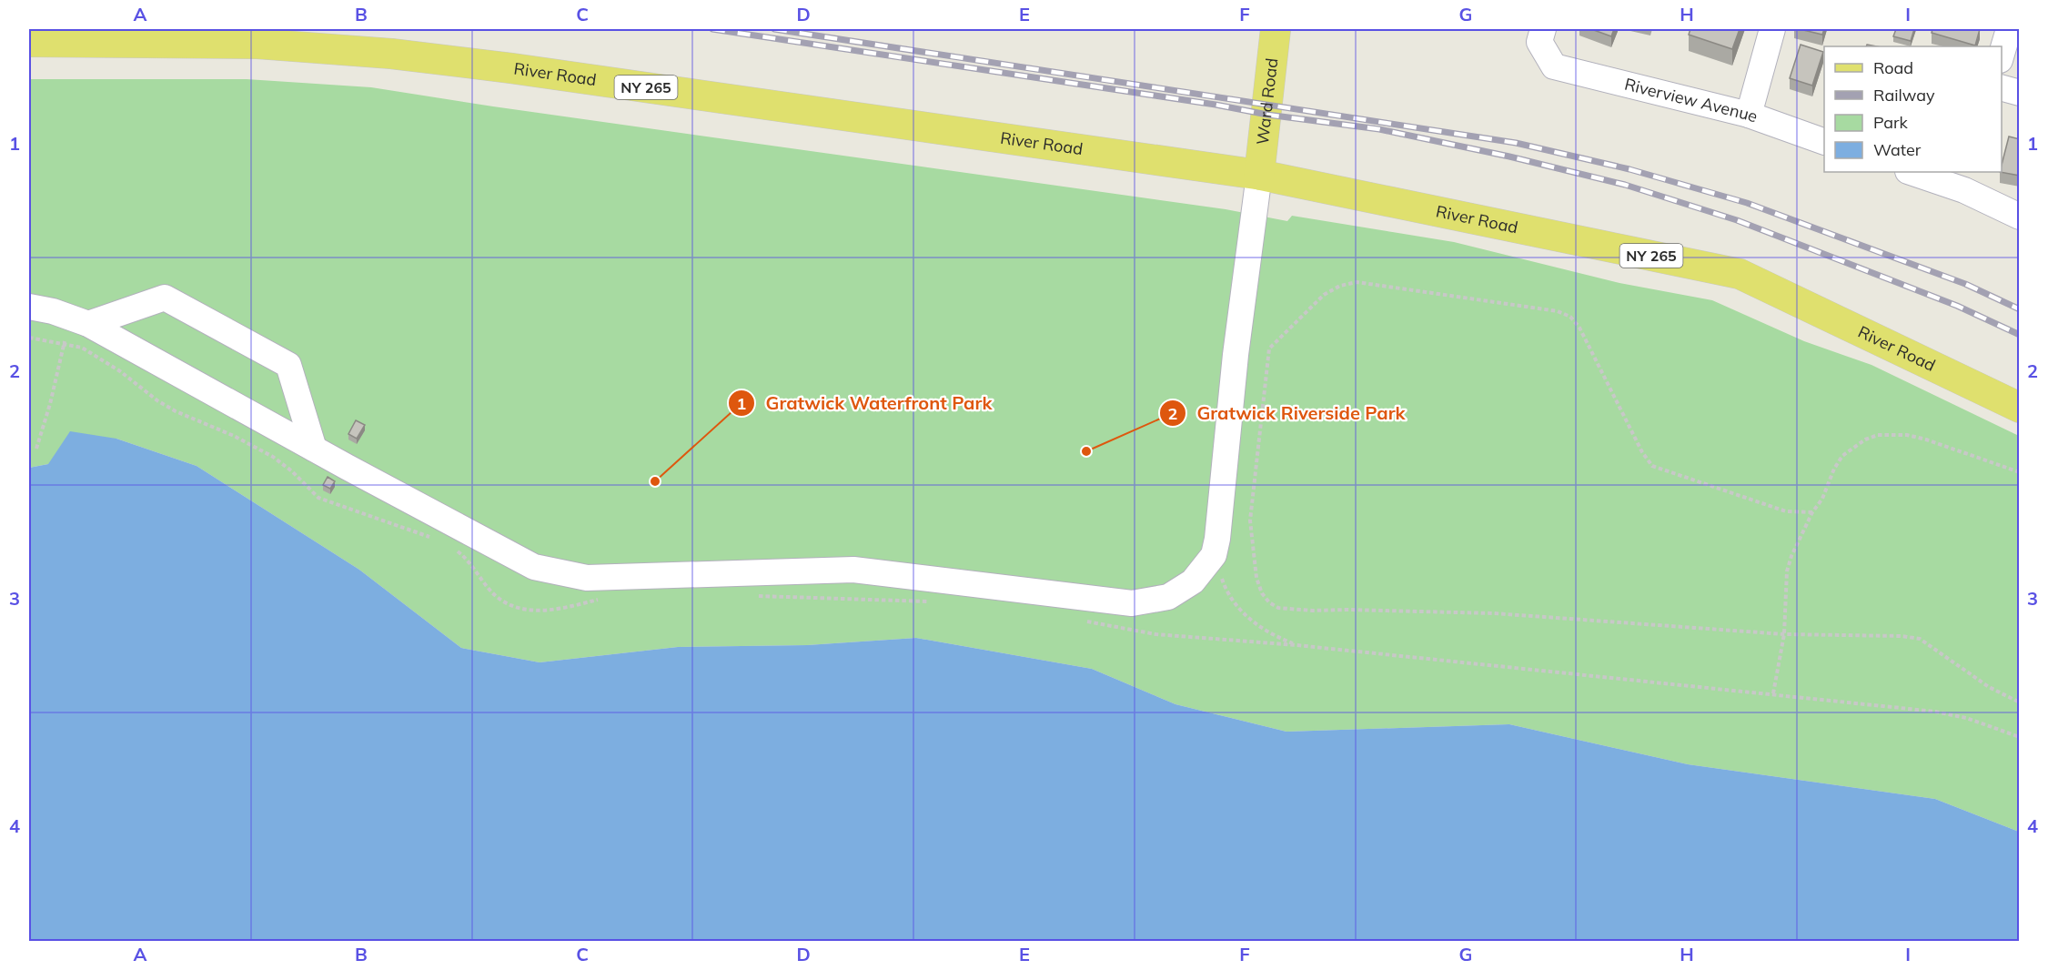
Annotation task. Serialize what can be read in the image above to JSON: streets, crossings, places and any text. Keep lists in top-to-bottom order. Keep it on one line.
{"streets":{"main road":["River Road","NY 265","Ward Road"],"street":["Riverview Avenue"]},"crossings":[["River Road","Ward Road"]],"places":["Gratwick Riverside Park","Gratwick Waterfront Park"],"legend":["Road","Railway","Park","Water"],"grid":{"columns":["A","B","C","D","E","F","G","H","I"],"rows":["1","2","3","4"]}}
